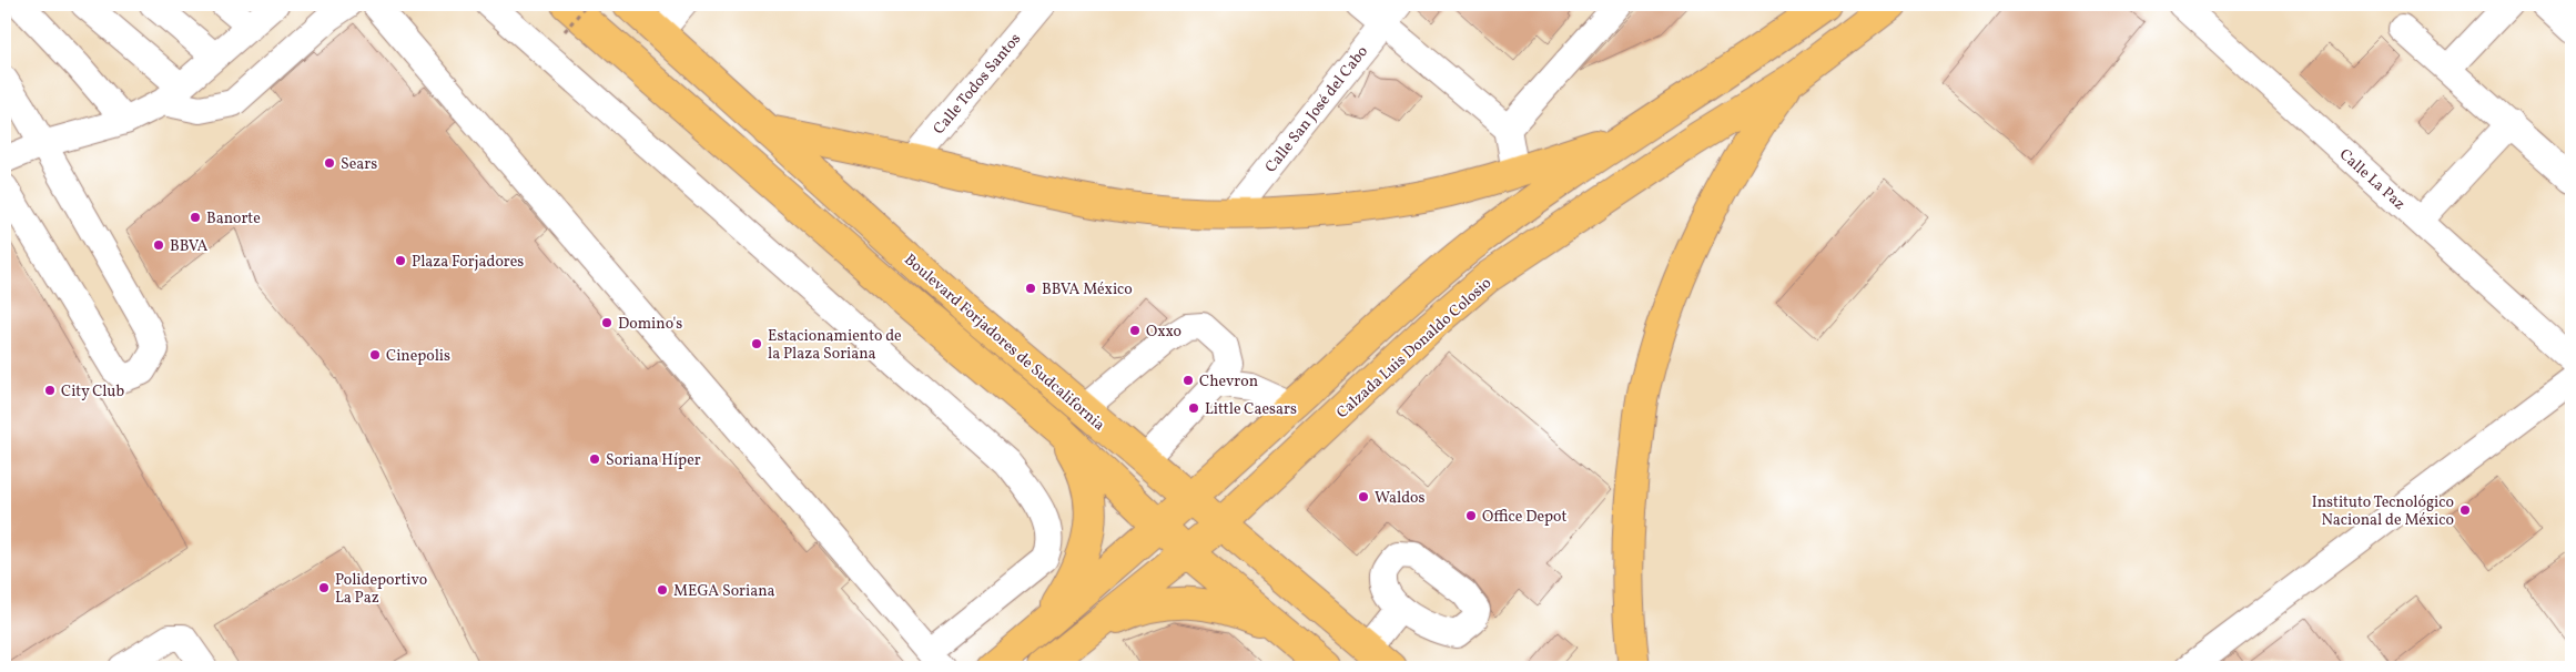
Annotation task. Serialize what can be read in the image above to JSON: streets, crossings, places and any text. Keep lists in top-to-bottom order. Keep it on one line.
{"streets":{"main road":["Boulevard Forjadores de Sudcalifornia","Calzada Luis Donaldo Colosio"],"street":["Calle Todos Santos","Calle San José del Cabo","Calle La Paz"]},"crossings":[["Boulevard Forjadores de Sudcalifornia","Calzada Luis Donaldo Colosio"]],"places":["Sears","Banorte","BBVA","Plaza Forjadores","BBVA México","Domino's","Oxxo","Estacionamiento de la Plaza Soriana","Cinepolis","Chevron","City Club","Little Caesars","Soriana Híper","Waldos","Instituto Tecnológico Nacional de México","Office Depot","Polideportivo La Paz","MEGA Soriana"]}
